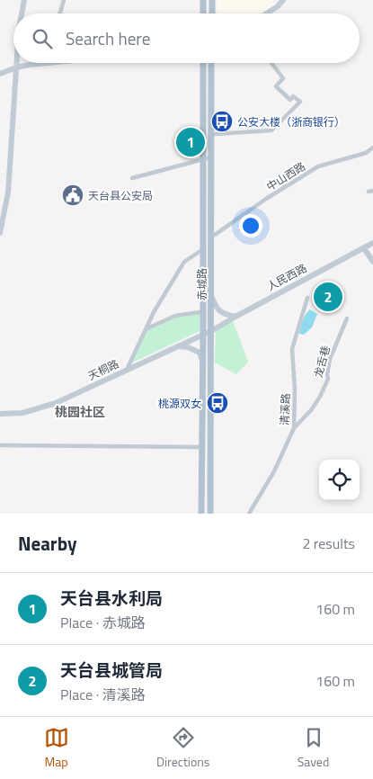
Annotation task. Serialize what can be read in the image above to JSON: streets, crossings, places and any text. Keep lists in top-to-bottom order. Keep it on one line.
{"streets":{"main road":["人民西路","赤城路","天桐路"],"street":["中山西路","龙舌巷","清溪路"]},"crossings":[["人民西路","赤城路"],["人民西路","天桐路"],["赤城路","天桐路"],["龙舌巷","清溪路"]],"districts":["桃园社区"],"places":{"bus stop":["公安大楼（浙商银行）","桃源双女"],"public building":["天台县公安局"]},"page":{"search":"Search here","pins":["1","2"],"heading":["Nearby","2 results"],"list":[{"mark":"1","name":"天台县水利局","note":"Place · 赤城路","value":"160 m"},{"mark":"2","name":"天台县城管局","note":"Place · 清溪路","value":"160 m"}],"nav":["Map","Directions","Saved"]}}
